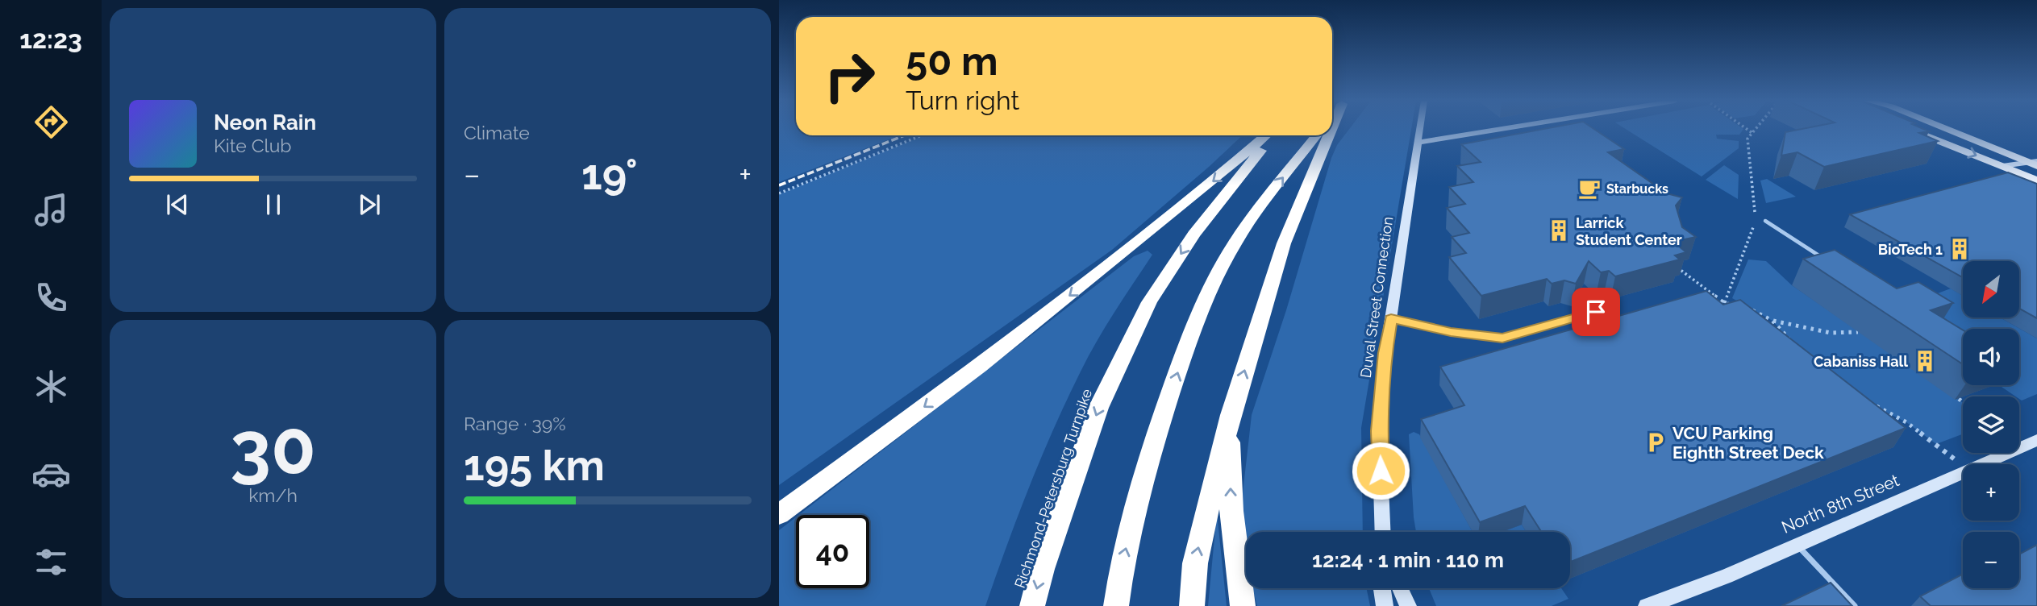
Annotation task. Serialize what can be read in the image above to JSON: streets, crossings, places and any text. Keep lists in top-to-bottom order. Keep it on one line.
{"streets":{"highway":["Richmond-Petersburg Turnpike"],"street":["Duval Street Connection","North 8th Street"]},"places":{"cafe":["Starbucks"],"building":["Larrick Student Center","BioTech 1","Cabaniss Hall"],"parking":["VCU Parking Eighth Street Deck"]},"north":"bottom left","page":{"tabs":"12:23","tile":["Climate",["30","km/h"],["Range · 39%","195 km"]],"turn":["50 m","Turn right"],"song":["Neon Rain","Kite Club"],"heat":["−","19°","+"],"map_buttons":["+","−"],"limit":"40","trip":"12:24 · 1 min · 110 m"}}
